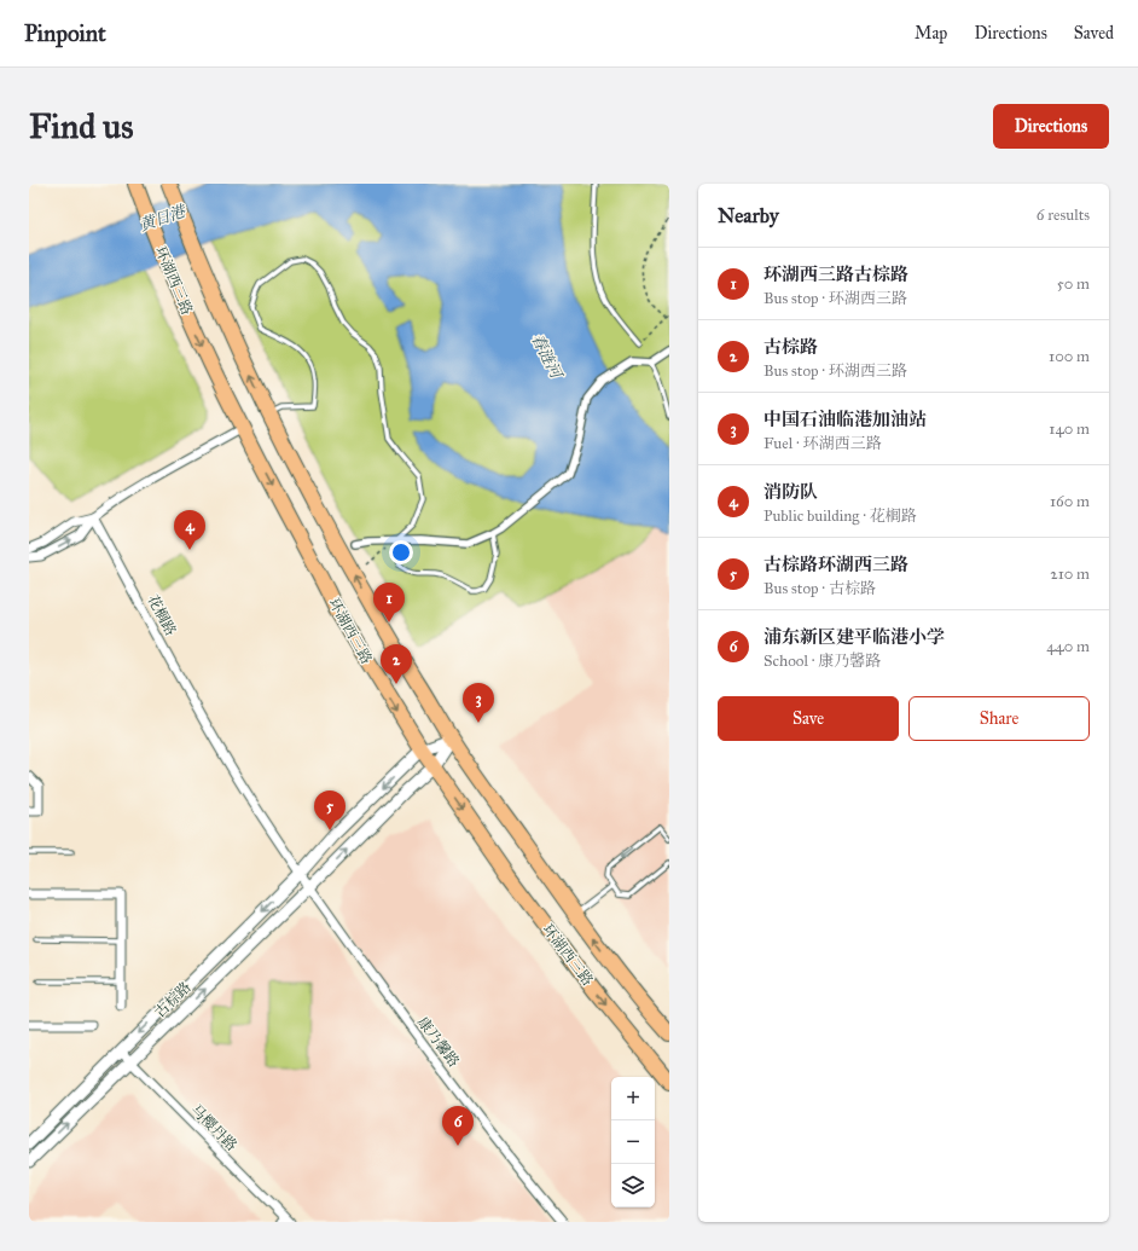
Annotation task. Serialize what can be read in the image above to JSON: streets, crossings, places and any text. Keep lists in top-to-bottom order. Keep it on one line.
{"streets":{"main road":["环湖西三路"],"street":["花榈路","古棕路","康乃馨路","马樱丹路"]},"crossings":[["环湖西三路","古棕路"],["花榈路","古棕路"],["花榈路","康乃馨路"],["古棕路","康乃馨路"],["古棕路","马樱丹路"]],"water":["黄日港","春涟河"],"page":{"header":"Pinpoint","nav":["Map","Directions","Saved"],"buttons":["Directions",["Save","Share"]],"title":"Find us","heading":["Nearby","6 results"],"list":[{"mark":"1","name":"环湖西三路古棕路","note":"Bus stop · 环湖西三路","value":"50 m"},{"mark":"2","name":"古棕路","note":"Bus stop · 环湖西三路","value":"100 m"},{"mark":"3","name":"中国石油临港加油站","note":"Fuel · 环湖西三路","value":"140 m"},{"mark":"4","name":"消防队","note":"Public building · 花榈路","value":"160 m"},{"mark":"5","name":"古棕路环湖西三路","note":"Bus stop · 古棕路","value":"210 m"},{"mark":"6","name":"浦东新区建平临港小学","note":"School · 康乃馨路","value":"440 m"}],"pins":["4","1","2","3","5","6"],"map_buttons":["+","−"]}}
